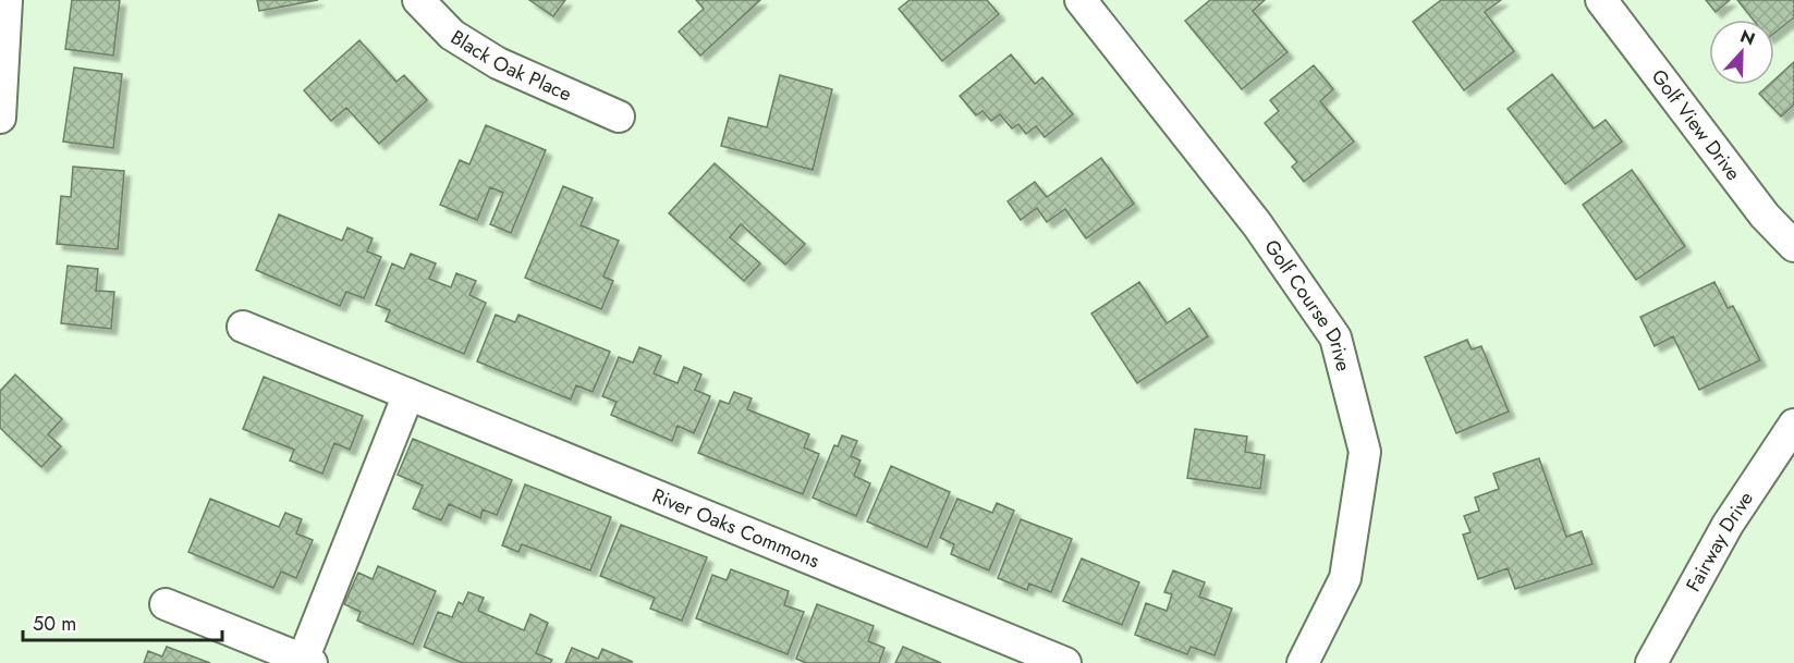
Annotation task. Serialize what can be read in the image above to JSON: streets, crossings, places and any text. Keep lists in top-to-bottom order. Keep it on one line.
{"streets":{"street":["Black Oak Place","Golf View Drive","Golf Course Drive","River Oaks Commons","Fairway Drive"]},"scale_bar":"50 m","north":"top"}
